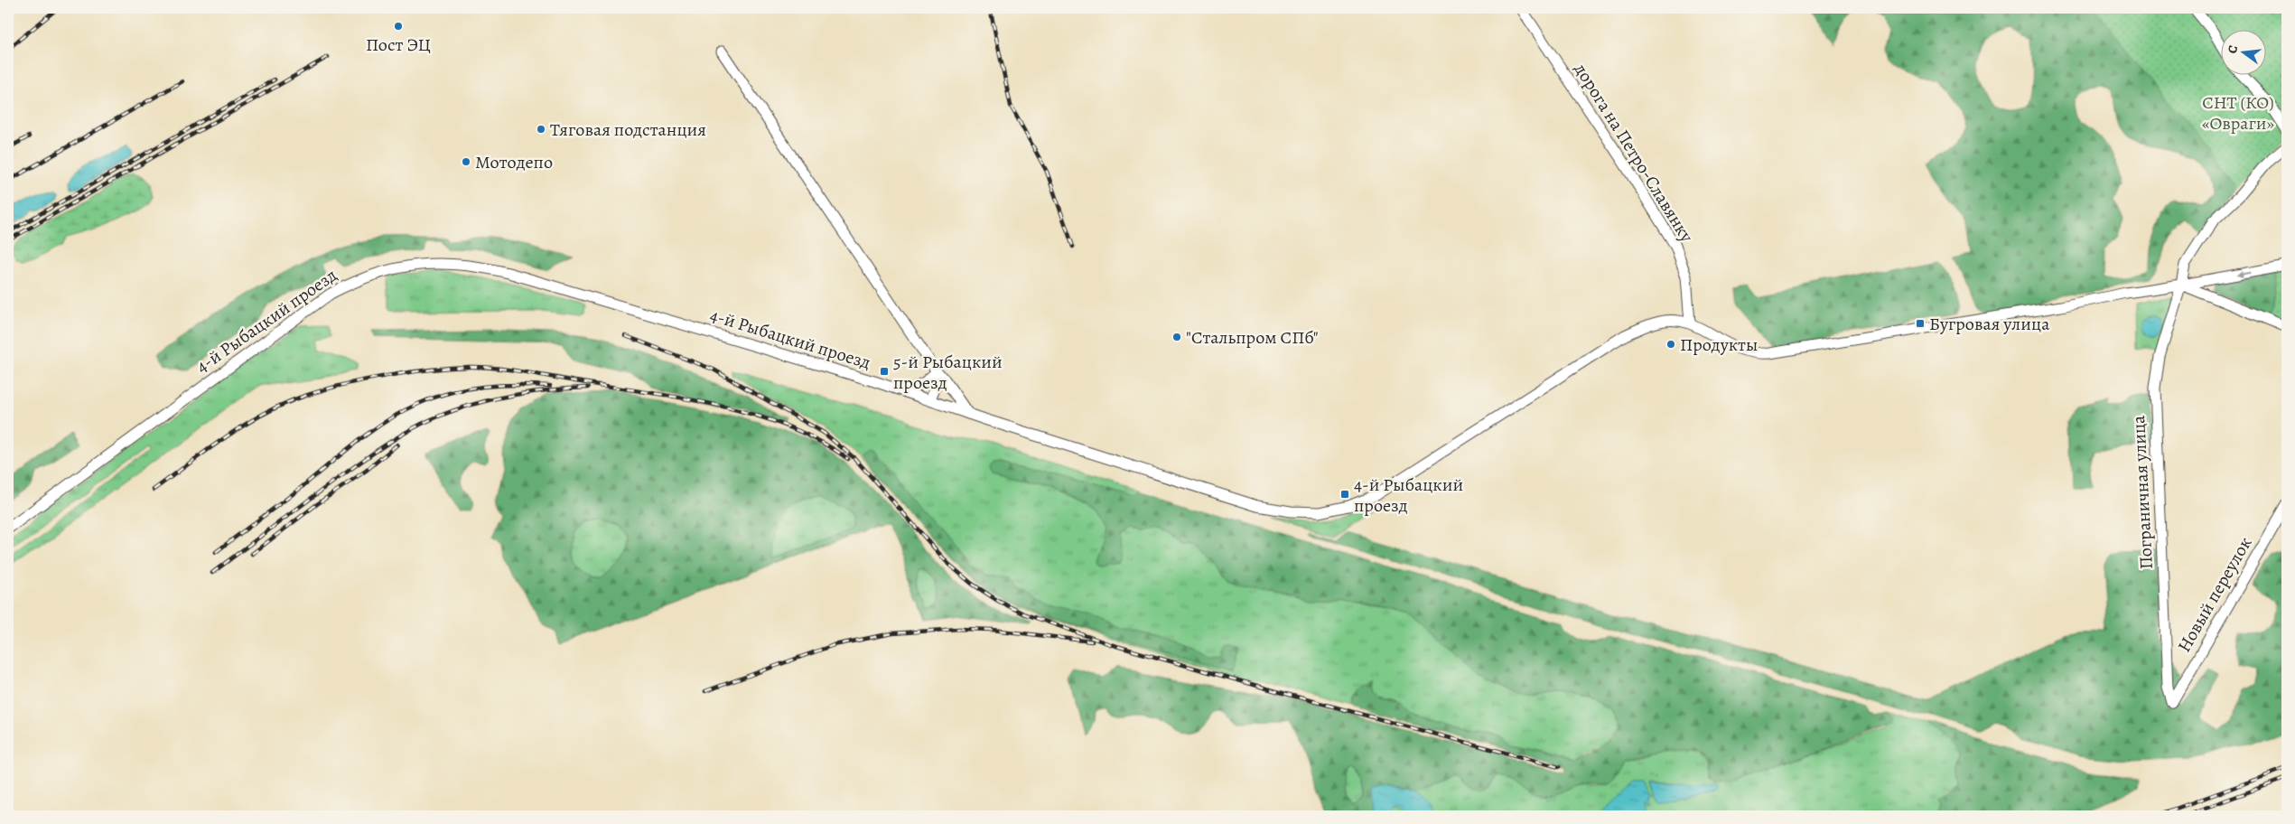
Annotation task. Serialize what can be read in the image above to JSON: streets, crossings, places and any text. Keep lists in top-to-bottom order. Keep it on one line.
{"streets":{"street":["дорога на Петро-Славянку","4-й Рыбацкий проезд","Пограничная улица","Новый переулок"]},"crossings":[["дорога на Петро-Славянку","4-й Рыбацкий проезд"],["Пограничная улица","Новый переулок"]],"parks":["СНТ (КО) «Овраги»"],"places":{"other":["Пост ЭЦ","Тяговая подстанция","Мотодепо","\"Стальпром СПб\"","Продукты"],"transit":["Бугровая улица","5-й Рыбацкий проезд","4-й Рыбацкий проезд"]},"north":"left"}
